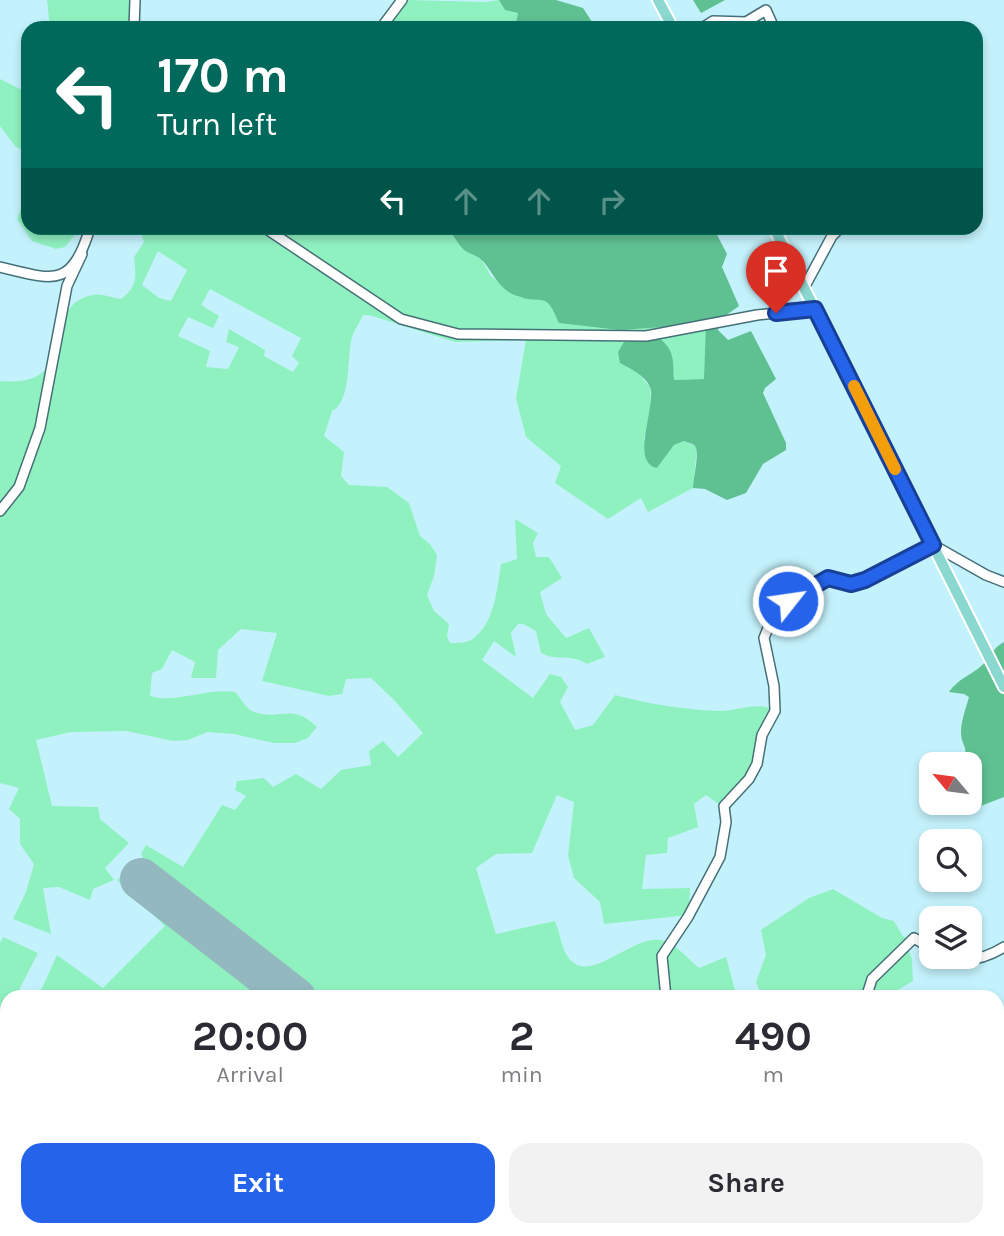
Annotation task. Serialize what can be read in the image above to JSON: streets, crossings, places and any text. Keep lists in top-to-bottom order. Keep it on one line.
{"north":"top left","page":{"turn":["170 m","Turn left"],"eta":["20:00","Arrival","2","min","490","m"],"buttons":["Exit","Share"]}}
